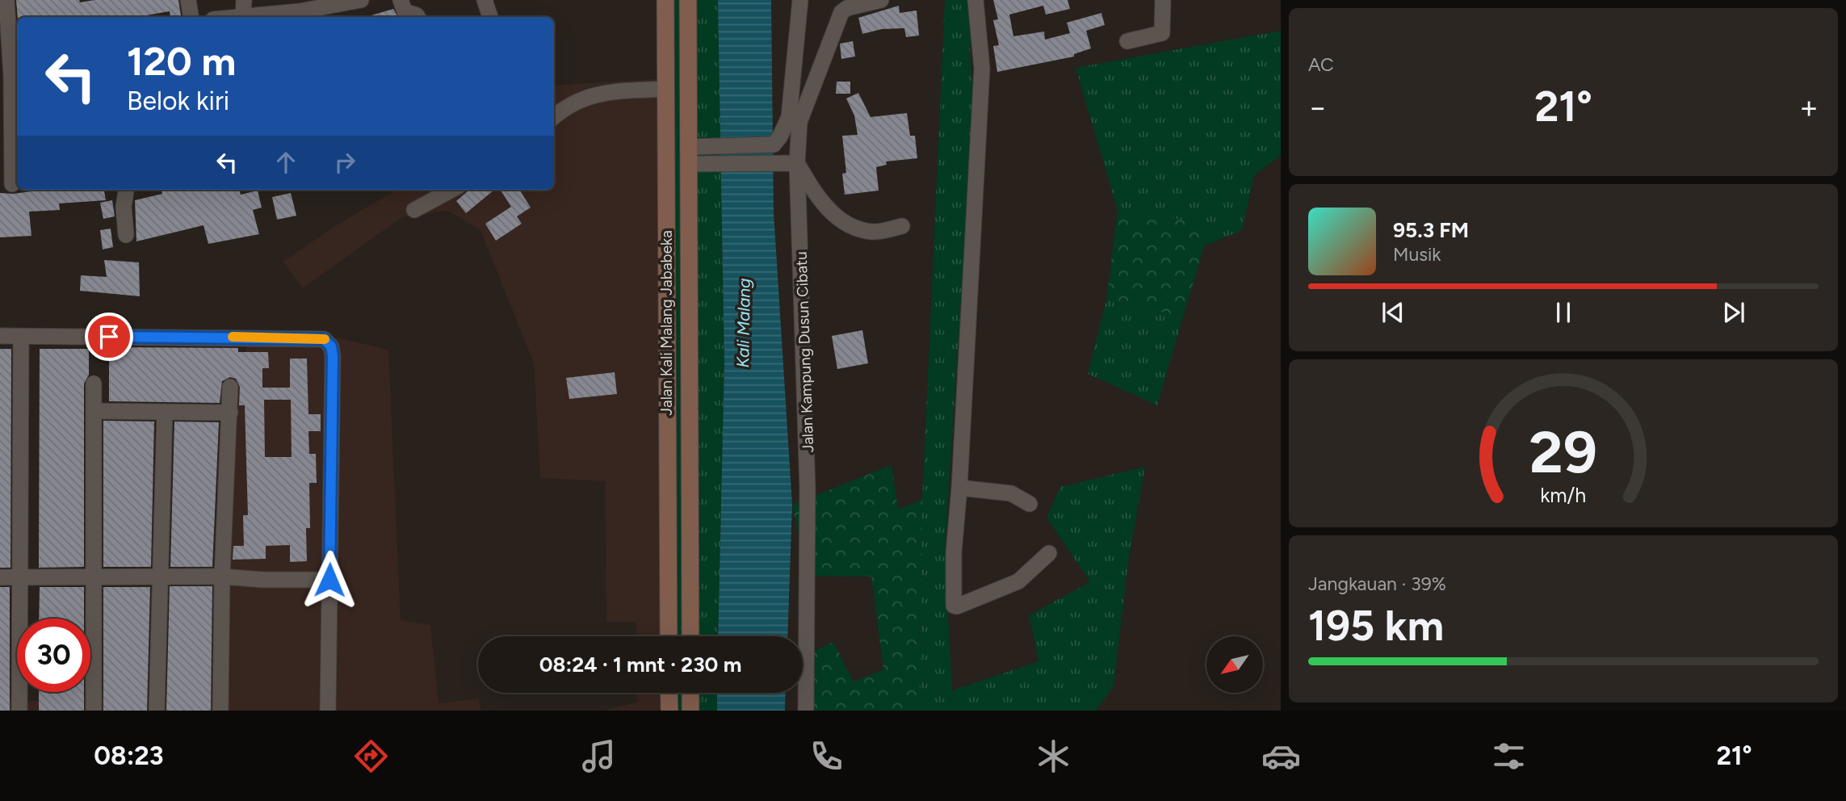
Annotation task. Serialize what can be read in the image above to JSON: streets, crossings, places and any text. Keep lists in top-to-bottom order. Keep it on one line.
{"streets":{"main road":["Jalan Kali Malang Jababeka"],"street":["Jalan Kampung Dusun Cibatu"]},"water":["Kali Malang"],"north":"bottom left","page":{"tile":["AC",["Jangkauan · 39%","195 km"]],"turn":["120 m","Belok kiri"],"heat":["−","21°","+"],"song":["95.3 FM","Musik"],"limit":"30","trip":"08:24 · 1 mnt · 230 m","tabs":["08:23","21°"],"gauge":["29","km/h"]}}
